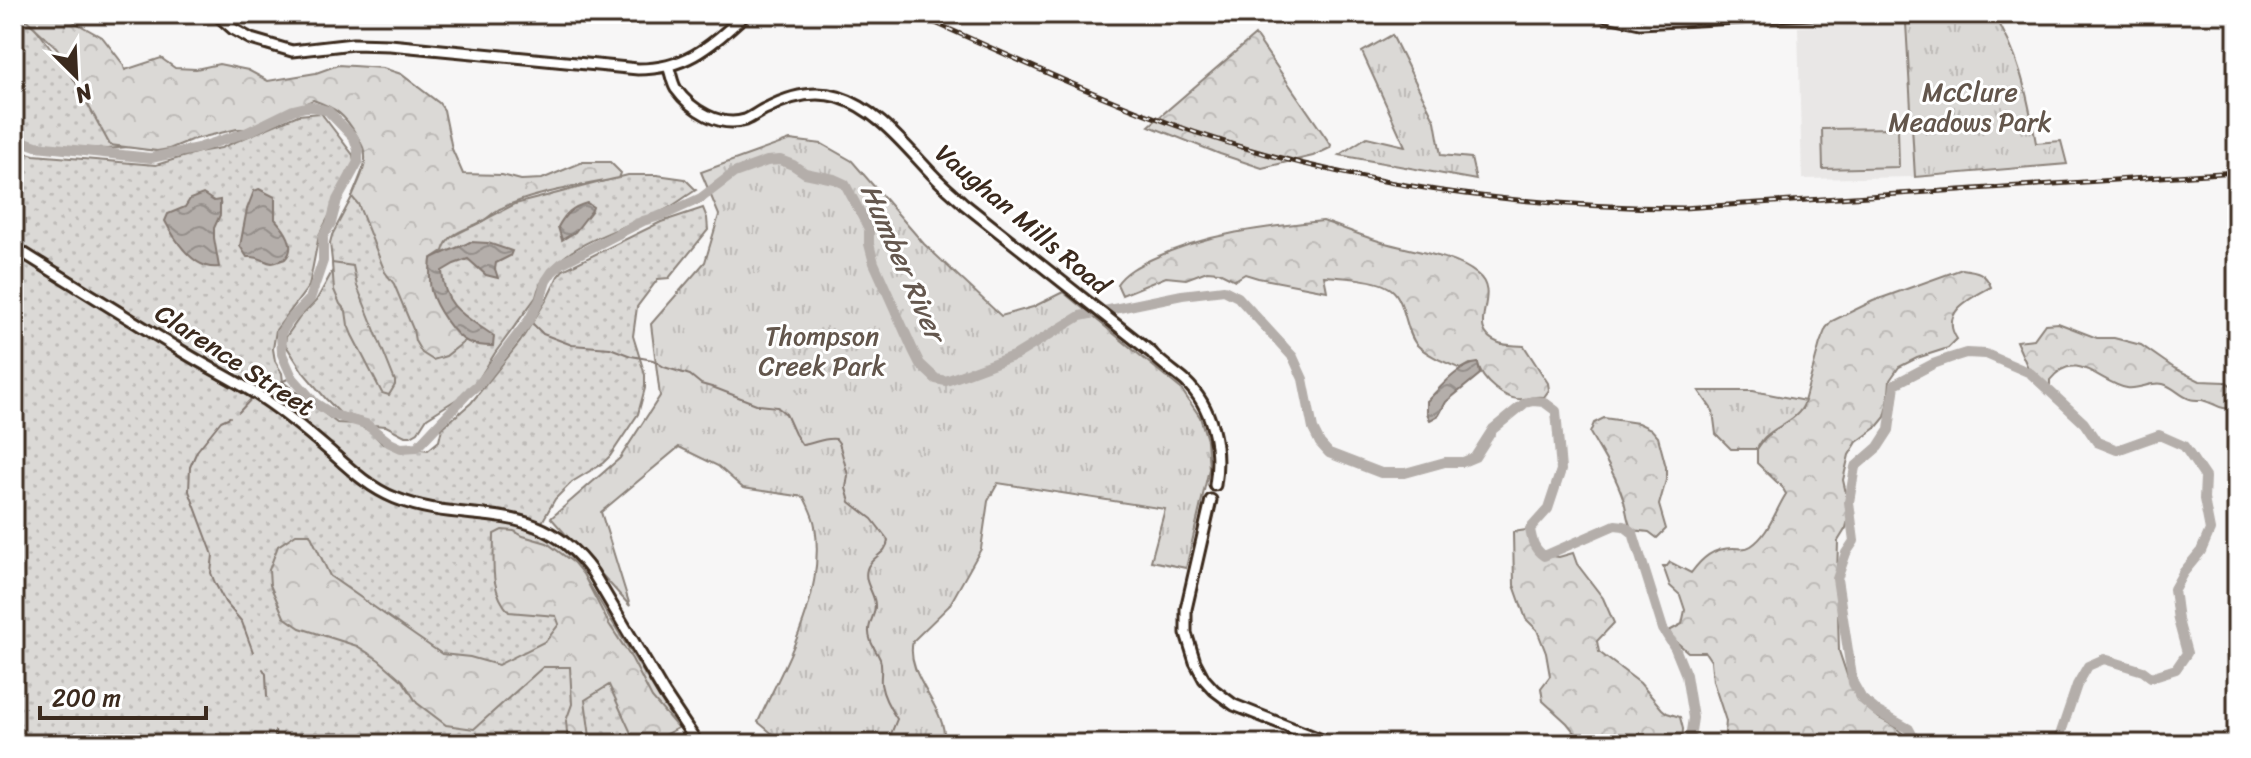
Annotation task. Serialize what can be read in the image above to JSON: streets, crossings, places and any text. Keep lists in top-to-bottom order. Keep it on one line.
{"streets":{"street":["Vaughan Mills Road","Clarence Street"]},"water":["Humber River"],"parks":["McClure Meadows Park","Thompson Creek Park"],"scale_bar":"200 m","north":"bottom right"}
